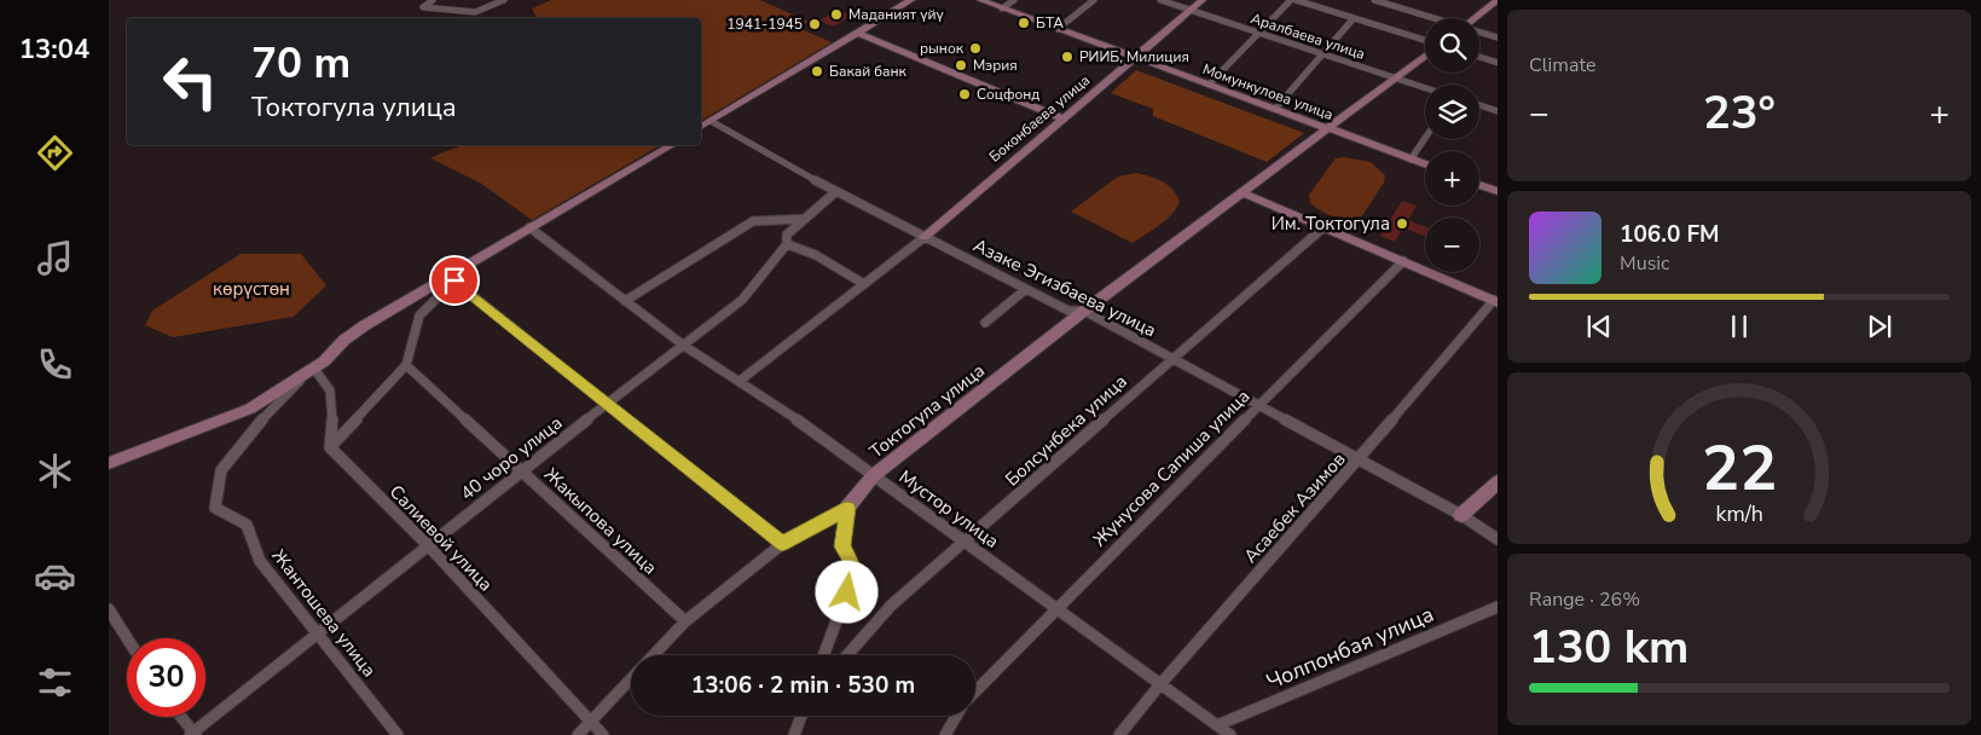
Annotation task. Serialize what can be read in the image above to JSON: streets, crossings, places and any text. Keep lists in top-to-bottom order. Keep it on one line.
{"streets":{"street":["Аралбаева улица","Момункулова улица","Боконбаева улица","Азаке Эгизбаева улица","Токтогула улица","Болсунбека улица","40 чоро улица","Жунусова Сапиша улица","Асаебек Азимов","Мустор улица","Жакыпова улица","Салиевой улица","Жантошева улица","Чолпонбая улица"]},"crossings":[["Аралбаева улица","Боконбаева улица"],["Аралбаева улица","Токтогула улица"],["Момункулова улица","Боконбаева улица"],["Момункулова улица","Токтогула улица"],["Боконбаева улица","Азаке Эгизбаева улица"],["Азаке Эгизбаева улица","Токтогула улица"],["Азаке Эгизбаева улица","Болсунбека улица"],["Азаке Эгизбаева улица","40 чоро улица"],["Азаке Эгизбаева улица","Жунусова Сапиша улица"],["Азаке Эгизбаева улица","Асаебек Азимов"],["Токтогула улица","Мустор улица"],["Токтогула улица","Жакыпова улица"],["Токтогула улица","Салиевой улица"],["Болсунбека улица","Мустор улица"],["40 чоро улица","Мустор улица"],["40 чоро улица","Жакыпова улица"],["40 чоро улица","Салиевой улица"],["40 чоро улица","Жантошева улица"],["Жунусова Сапиша улица","Мустор улица"],["Асаебек Азимов","Мустор улица"],["Мустор улица","Чолпонбая улица"]],"parks":["көрүстөн"],"places":["Маданият үйү","БТА","1941-1945","рынок","РИИБ, Милиция","Мэрия","Бакай банк","Соцфонд","Им. Токтогула"],"page":{"tabs":"13:04","tile":["Climate",["Range · 26%","130 km"]],"map_buttons":["+","−"],"turn":["70 m","Токтогула улица"],"heat":["−","23°","+"],"song":["106.0 FM","Music"],"limit":"30","trip":"13:06 · 2 min · 530 m","gauge":["22","km/h"]}}
